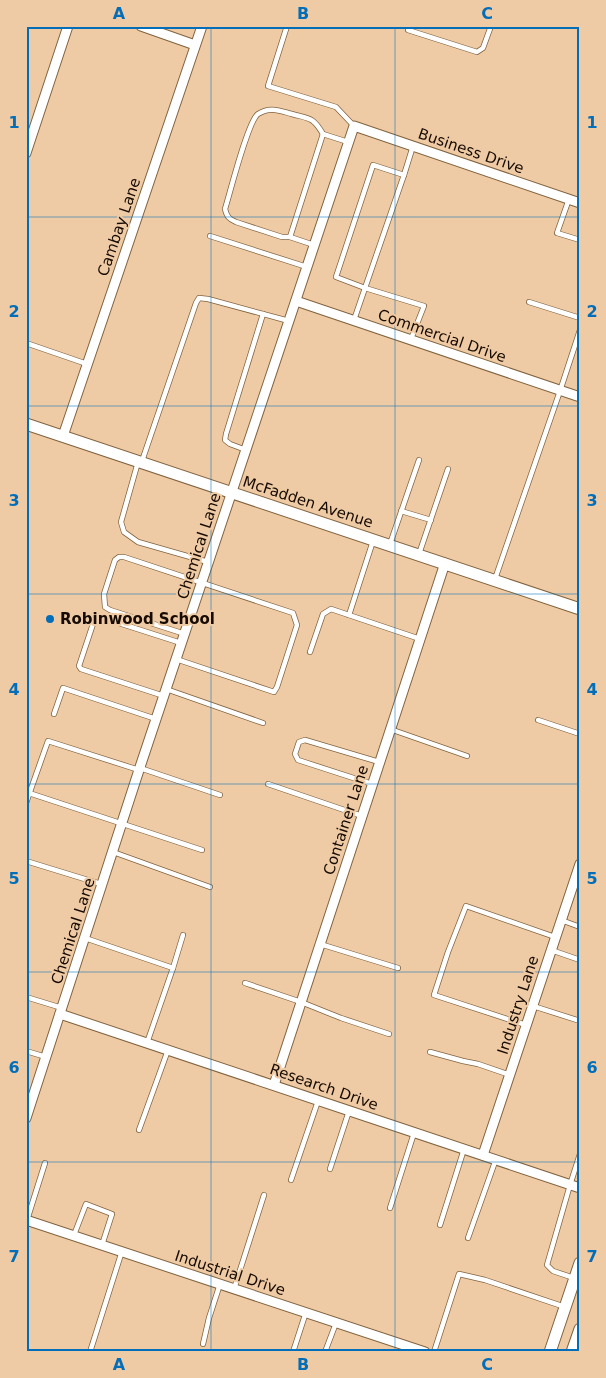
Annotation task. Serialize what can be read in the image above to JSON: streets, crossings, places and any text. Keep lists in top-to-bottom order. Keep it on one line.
{"streets":{"street":["Business Drive","Cambay Lane","Commercial Drive","McFadden Avenue","Chemical Lane","Container Lane","Industry Lane","Research Drive","Industrial Drive"]},"crossings":[["Business Drive","Chemical Lane"],["Cambay Lane","McFadden Avenue"],["Commercial Drive","Chemical Lane"],["McFadden Avenue","Chemical Lane"],["McFadden Avenue","Container Lane"],["Chemical Lane","Research Drive"],["Container Lane","Research Drive"],["Industry Lane","Research Drive"]],"places":["Robinwood School"],"grid":{"columns":["A","B","C"],"rows":["1","2","3","4","5","6","7"]}}
